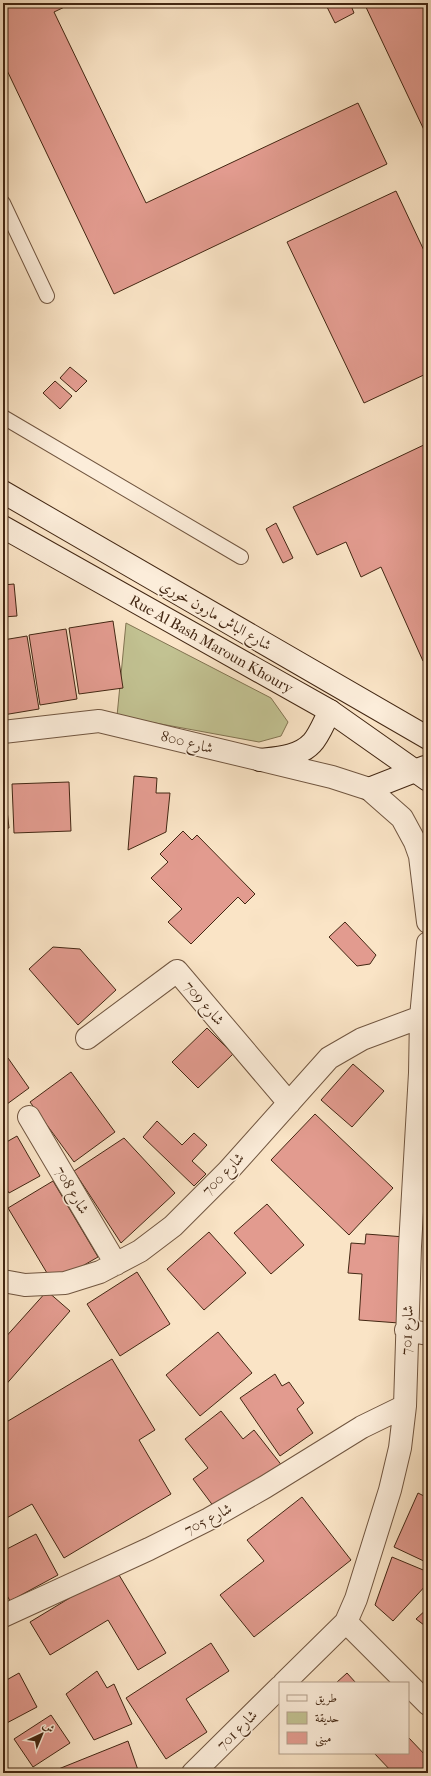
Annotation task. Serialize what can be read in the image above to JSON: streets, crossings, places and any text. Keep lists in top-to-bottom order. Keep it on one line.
{"streets":{"street":["شارع الباش مارون خوري","Rue Al Bash Maroun Khoury","800 شارع","شارع 709","شارع 700","شارع 708","شارع 701","شارع 705"]},"crossings":[["شارع 709","شارع 700"],["شارع 700","شارع 708"],["شارع 700","شارع 701"],["شارع 701","شارع 705"]],"legend":["طريق","حديقة","مبنى"],"north":"top right"}
